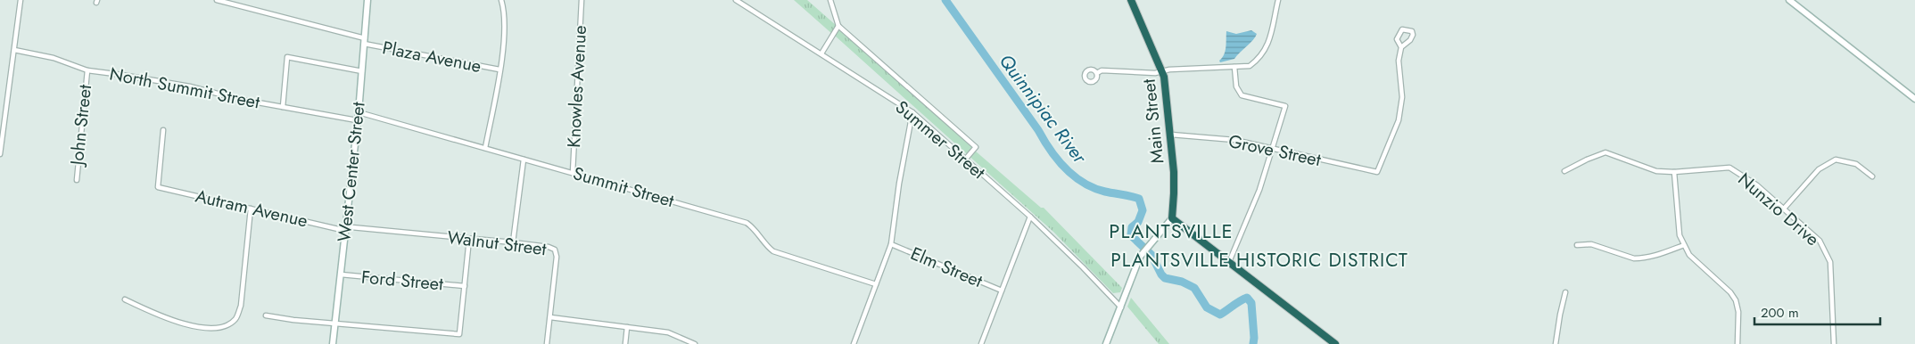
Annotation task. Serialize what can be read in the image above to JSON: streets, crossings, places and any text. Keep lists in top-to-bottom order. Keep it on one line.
{"streets":{"highway":["Main Street"],"street":["Plaza Avenue","Knowles Avenue","North Summit Street","John Street","Summer Street","Grove Street","West Center Street","Summit Street","Autram Avenue","Nunzio Drive","Walnut Street","Elm Street","Ford Street"]},"crossings":[["Plaza Avenue","West Center Street"],["Knowles Avenue","Summit Street"],["North Summit Street","John Street"],["North Summit Street","West Center Street"],["Main Street","Grove Street"],["West Center Street","Summit Street"],["West Center Street","Autram Avenue"],["West Center Street","Walnut Street"],["West Center Street","Ford Street"],["Autram Avenue","Walnut Street"]],"districts":["PLANTSVILLE","PLANTSVILLE HISTORIC DISTRICT"],"water":["Quinnipiac River"],"scale_bar":"200 m"}
